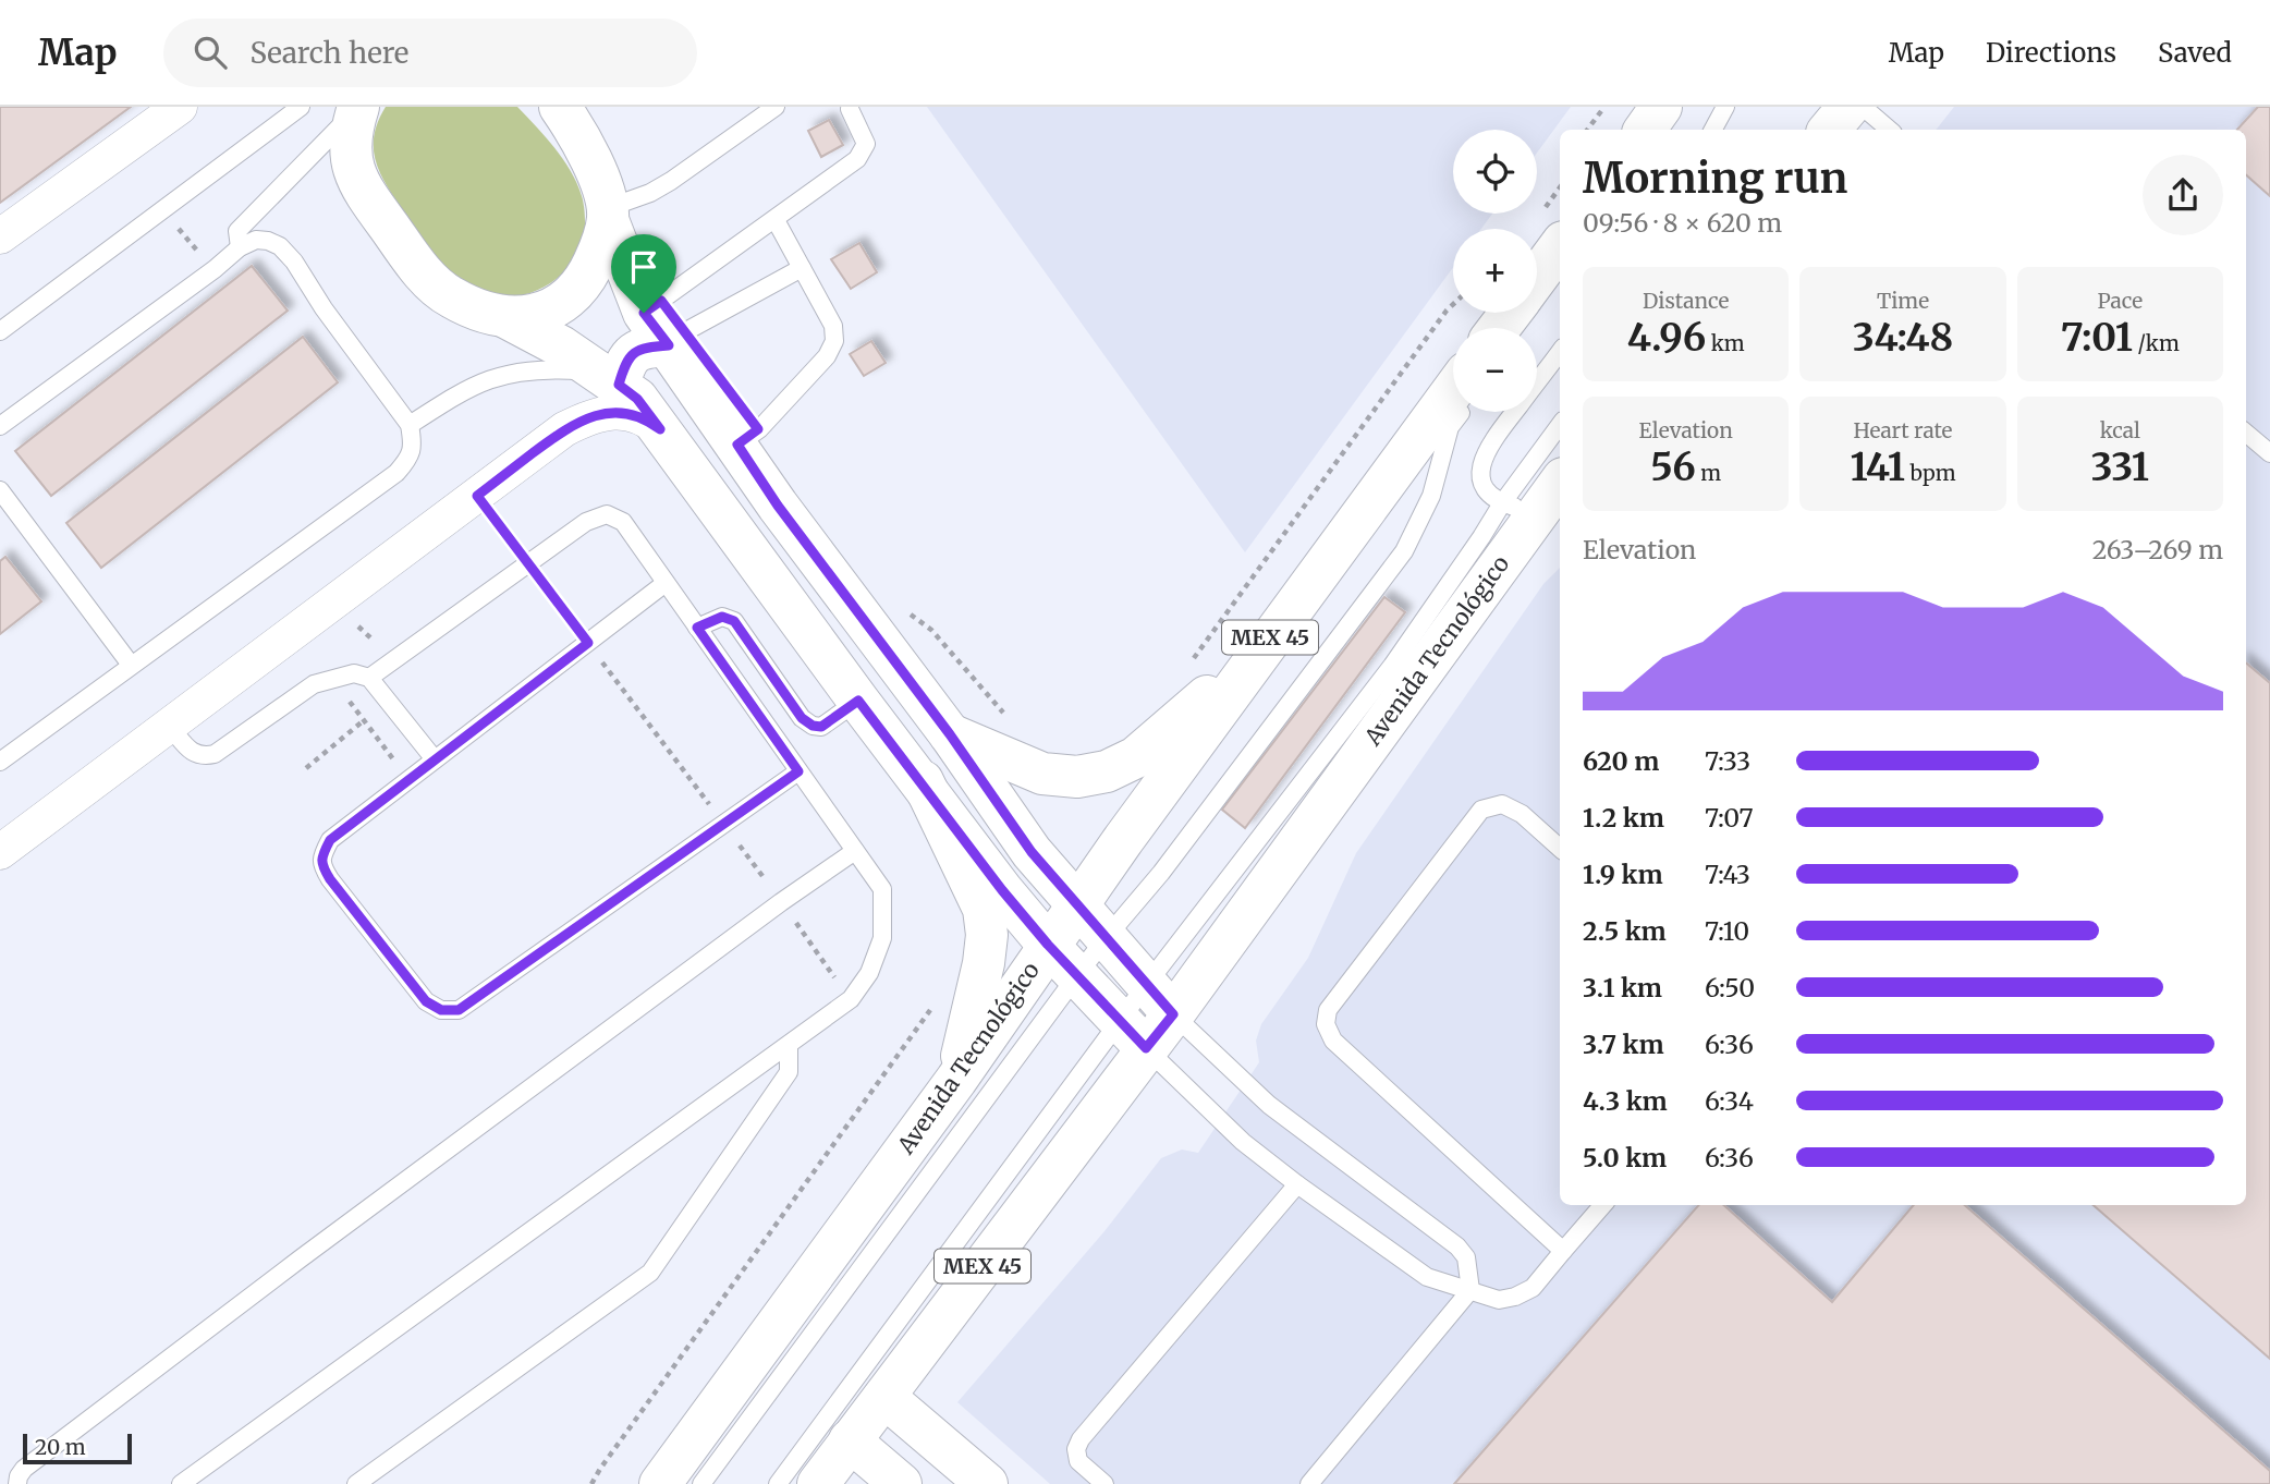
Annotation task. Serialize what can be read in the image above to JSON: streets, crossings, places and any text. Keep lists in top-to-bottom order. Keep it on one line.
{"streets":{"main road":["MEX 45","Avenida Tecnológico"]},"scale_bar":"20 m","page":{"header":"Map","search":"Search here","nav":["Map","Directions","Saved"],"map_buttons":["+","−"],"heading":["Morning run","09:56 · 8 × 620 m"],"stats":[["Distance","4.96 km"],["Time","34:48"],["Pace","7:01 /km"],["Elevation","56 m"],["Heart rate","141 bpm"],["kcal","331"]],"chart":["Elevation","263–269 m"],"list":[{"name":"620 m","note":"7:33"},{"name":"1.2 km","note":"7:07"},{"name":"1.9 km","note":"7:43"},{"name":"2.5 km","note":"7:10"},{"name":"3.1 km","note":"6:50"},{"name":"3.7 km","note":"6:36"},{"name":"4.3 km","note":"6:34"},{"name":"5.0 km","note":"6:36"}],"scale":"20 m"}}
